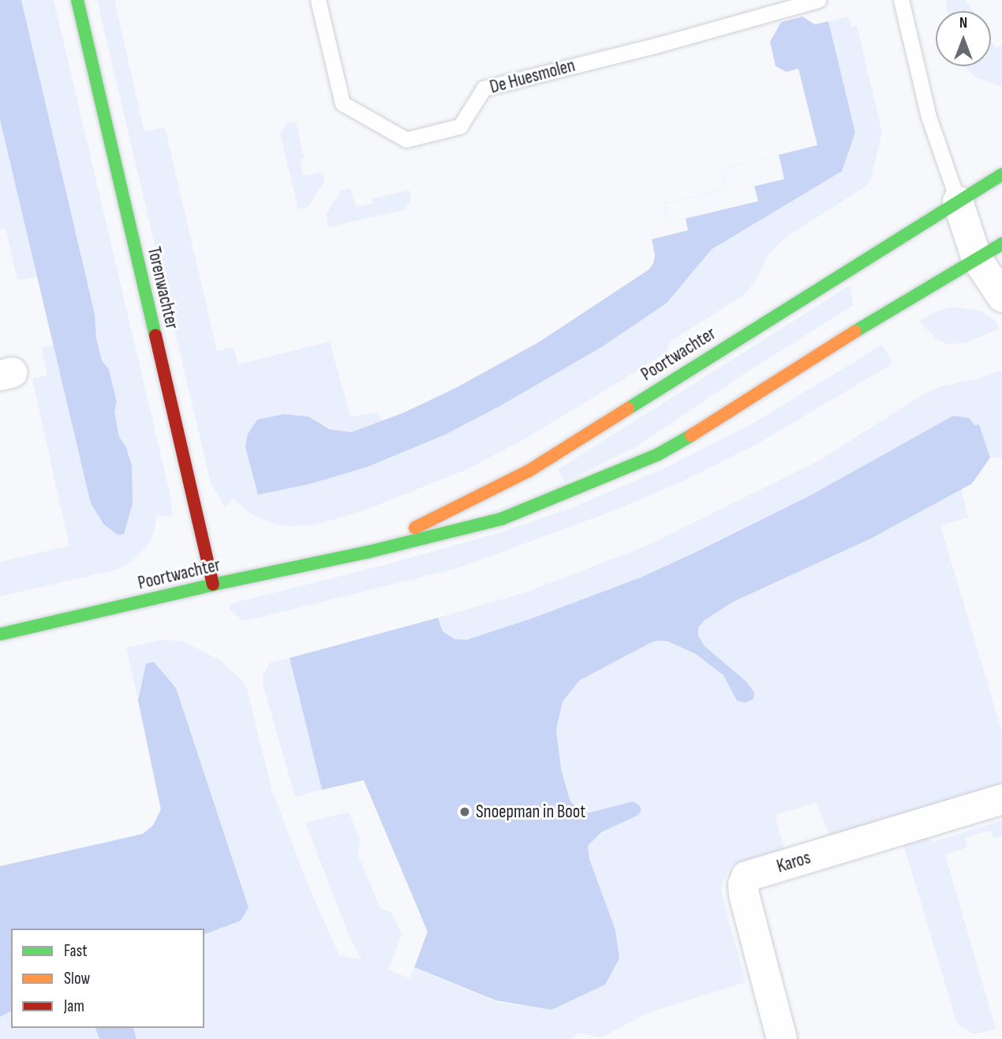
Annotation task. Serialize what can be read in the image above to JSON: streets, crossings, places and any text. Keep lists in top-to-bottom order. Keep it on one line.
{"streets":{"street":["Torenwachter","Poortwachter","Karos"],"lane":["De Huesmolen"]},"crossings":[["Torenwachter","Poortwachter"]],"places":["Snoepman in Boot"],"legend":["Fast","Slow","Jam"],"north":"top"}
